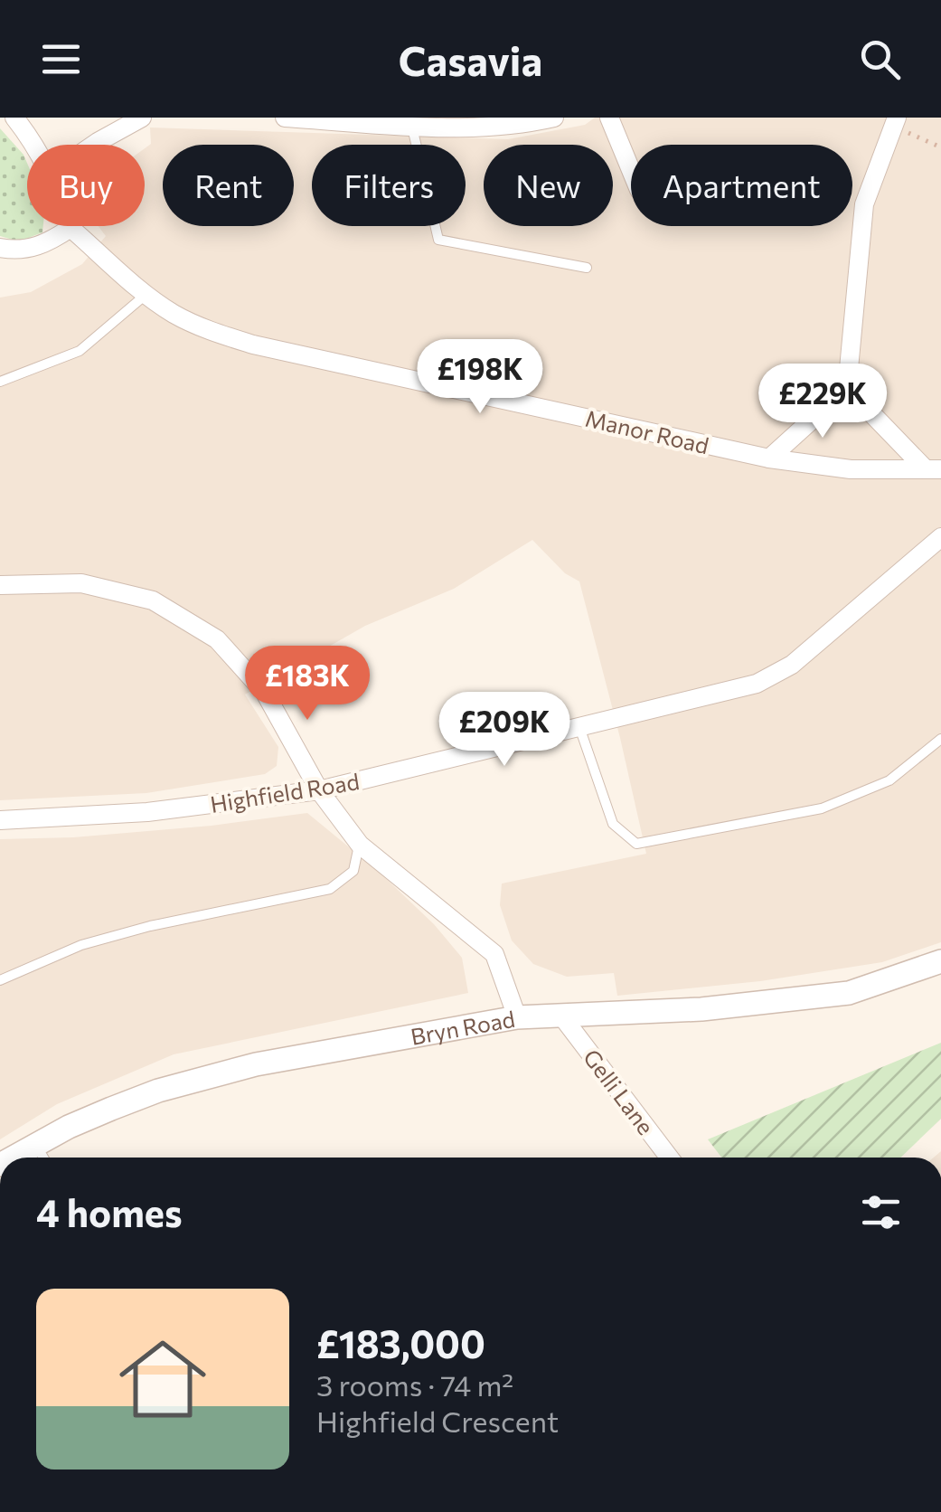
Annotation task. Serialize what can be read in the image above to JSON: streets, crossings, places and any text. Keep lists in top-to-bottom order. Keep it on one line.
{"streets":{"street":["Manor Road","Highfield Road","Bryn Road","Gelli Lane"]},"crossings":[["Bryn Road","Gelli Lane"]],"page":{"header":"Casavia","chip":["Buy","Rent","Filters","New","Apartment"],"price":["£198K","£229K","£183K","£209K"],"heading":"4 homes","list":[{"name":"£183,000","note":"3 rooms · 74 m² · Highfield Crescent"}]}}
